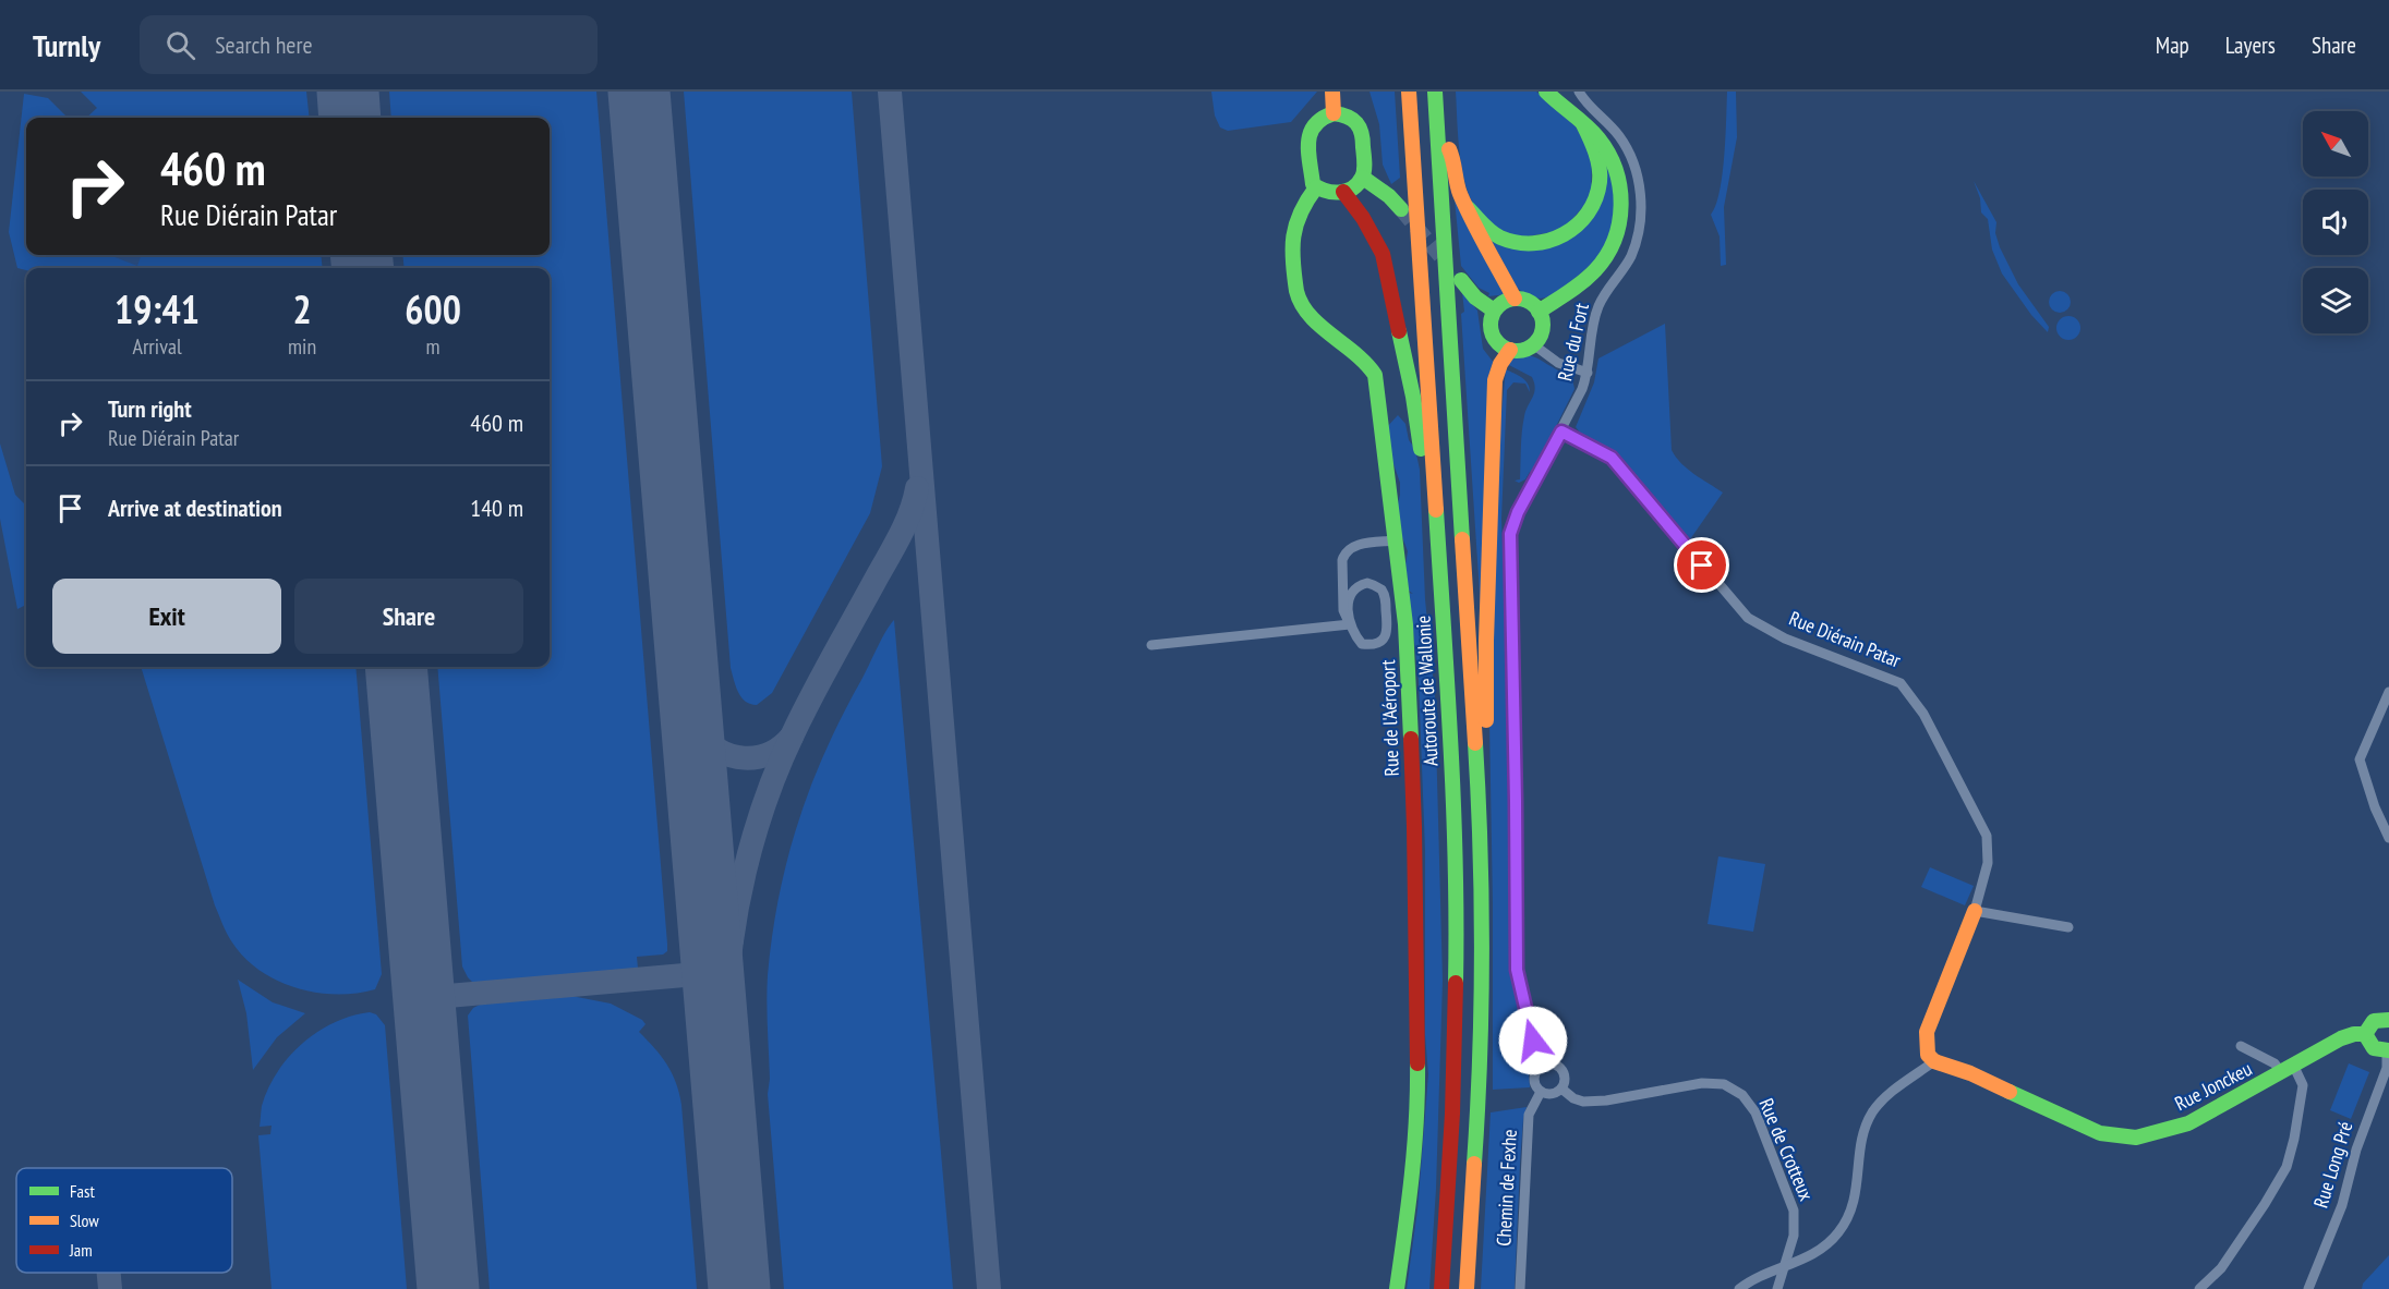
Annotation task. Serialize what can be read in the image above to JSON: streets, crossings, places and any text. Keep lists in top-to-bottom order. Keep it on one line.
{"streets":{"main road":["Rue Diérain Patar","Autoroute de Wallonie","Rue de l'Aéroport","Rue Jonckeu"],"street":["Rue du Fort","Rue de Crotteux","Rue Long Pré","Chemin de Fexhe"]},"crossings":[["Rue du Fort","Rue Diérain Patar"],["Rue du Fort","Chemin de Fexhe"],["Rue Diérain Patar","Rue Jonckeu"],["Rue Diérain Patar","Chemin de Fexhe"],["Rue de Crotteux","Chemin de Fexhe"]],"legend":["Fast","Slow","Jam"],"north":"top left","page":{"header":"Turnly","search":"Search here","nav":["Map","Layers","Share"],"turn":["460 m","Rue Diérain Patar"],"eta":["19:41","Arrival","2","min","600","m"],"list":[{"name":"Turn right","note":"Rue Diérain Patar","value":"460 m"},{"name":"Arrive at destination","value":"140 m"}],"buttons":["Exit","Share"]}}
